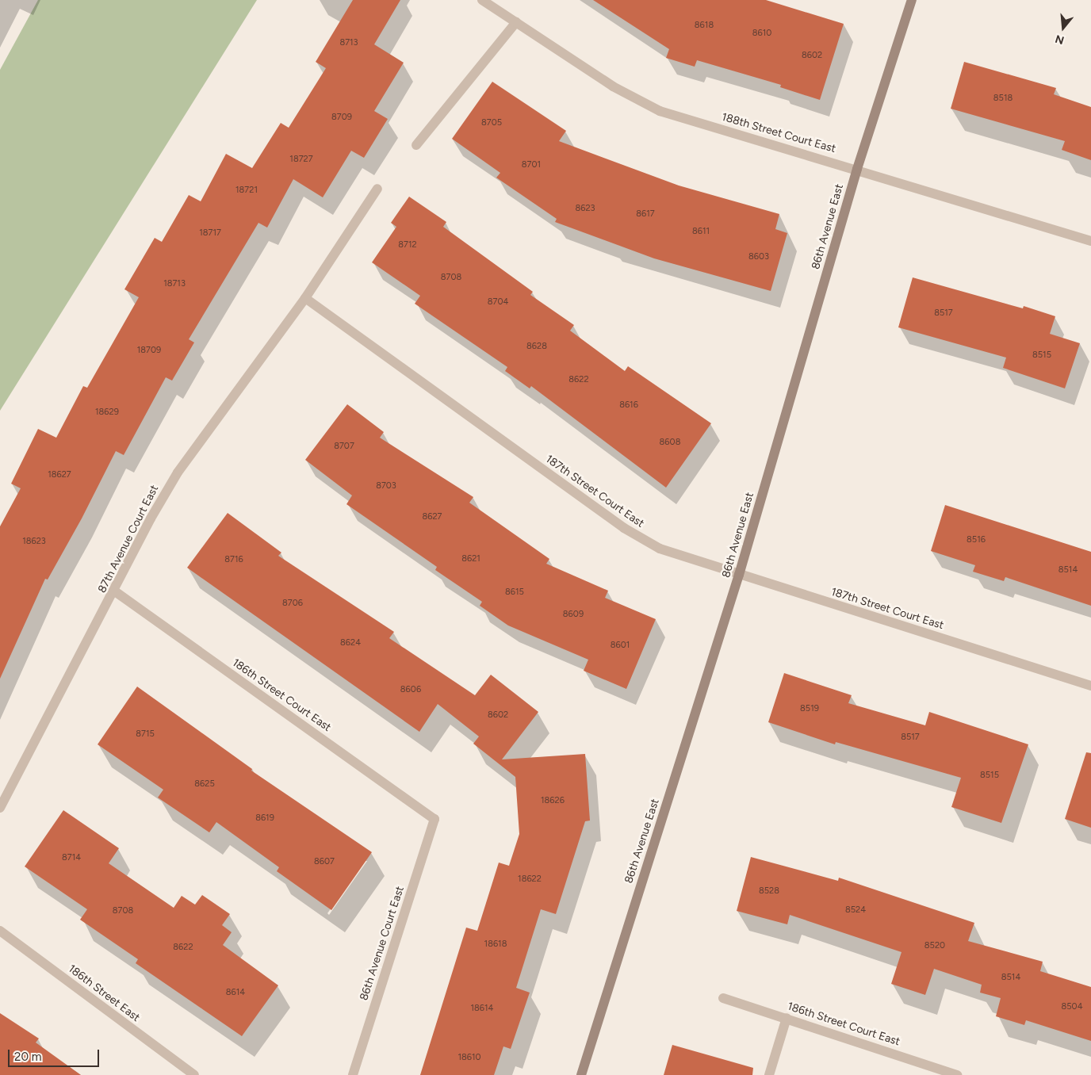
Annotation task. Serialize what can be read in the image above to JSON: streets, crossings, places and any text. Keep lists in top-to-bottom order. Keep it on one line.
{"streets":{"street":["188th Street Court East","86th Avenue East","187th Street Court East","87th Avenue Court East","186th Street Court East","86th Avenue Court East","186th Street East"]},"crossings":[["188th Street Court East","86th Avenue East"],["86th Avenue East","187th Street Court East"],["187th Street Court East","87th Avenue Court East"],["87th Avenue Court East","186th Street Court East"],["186th Street Court East","86th Avenue Court East"]],"house_numbers":["8618","8610","8713","8602","8518","8709","8705","18727","8701","18721","8623","8617","8611","18717","8712","8603","8708","18713","8704","8517","8628","18709","8515","8622","8616","18629","8608","8707","18627","8703","8627","8516","18623","8621","8716","8514","8615","8706","8609","8624","8601","8606","8519","8602","8715","8517","8515","8625","18626","8619","8714","8607","18622","8528","8524","8708","18618","8520","8622","8514","8614","8504","18614","18610"],"scale_bar":"20 m","north":"bottom"}
